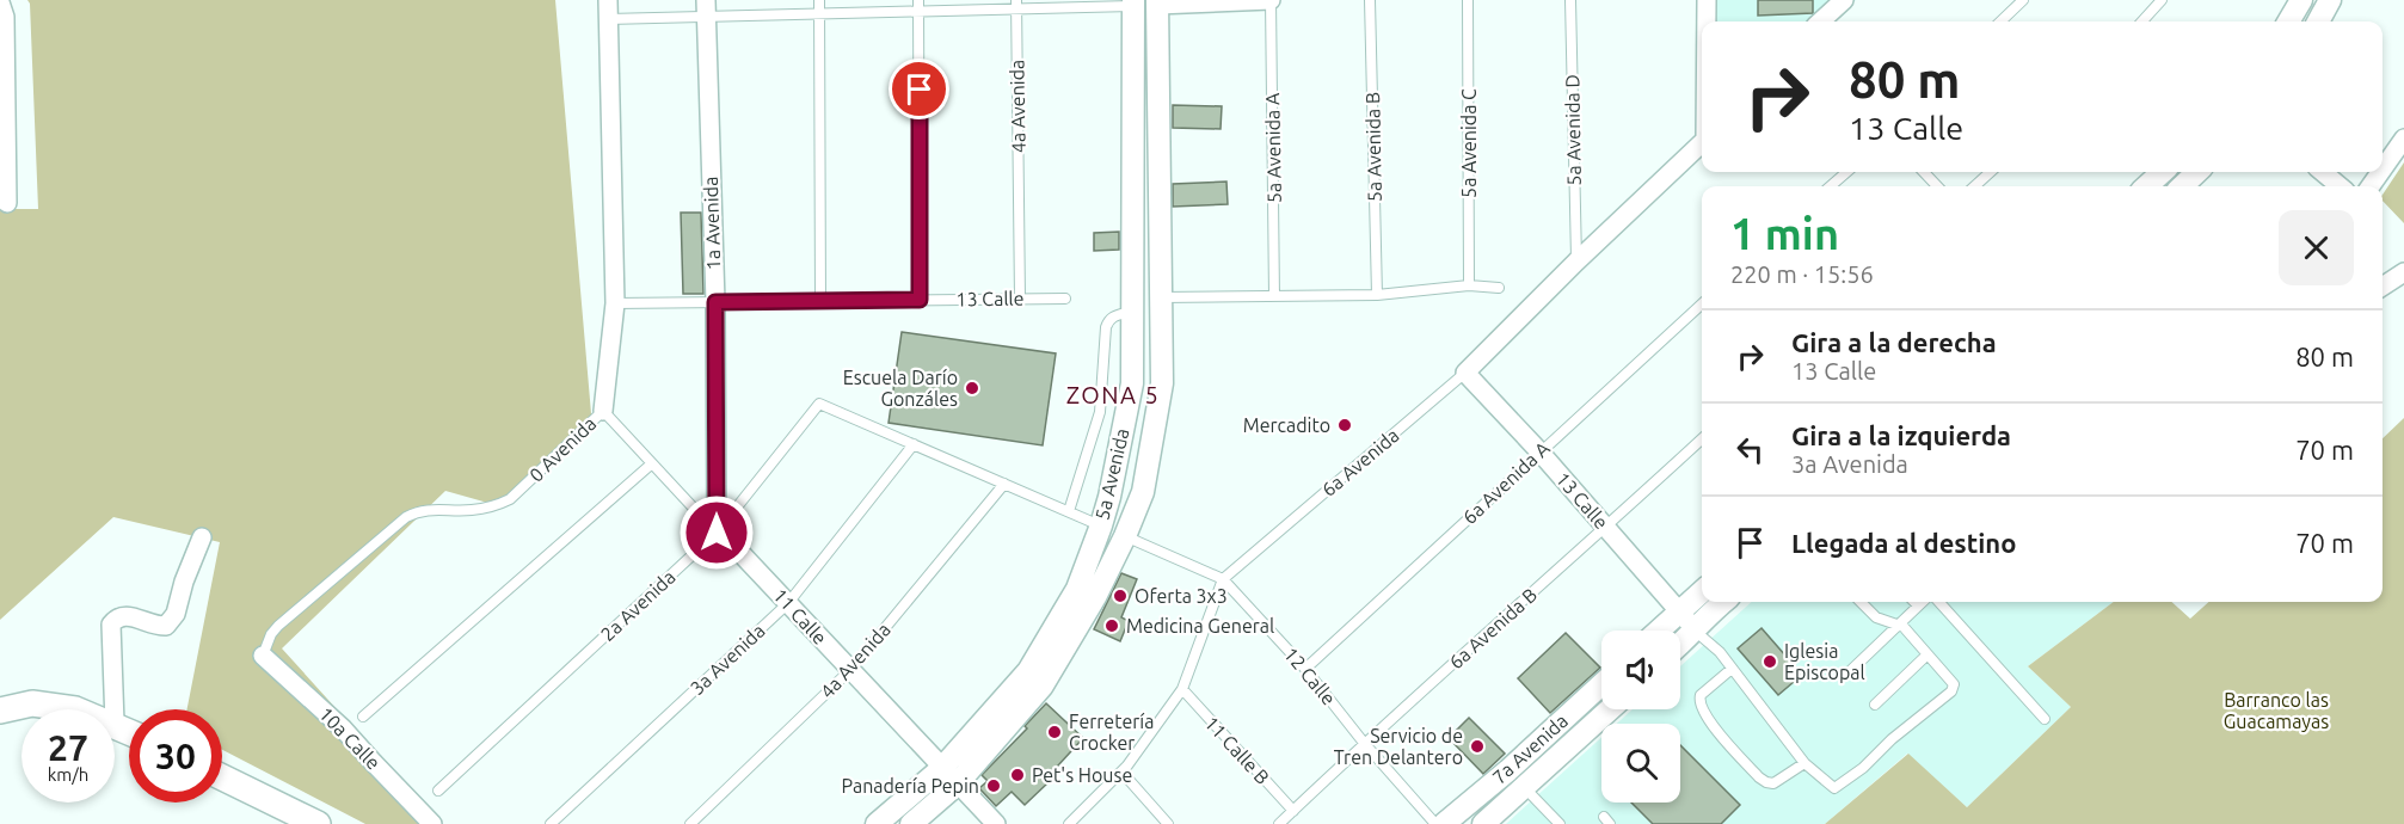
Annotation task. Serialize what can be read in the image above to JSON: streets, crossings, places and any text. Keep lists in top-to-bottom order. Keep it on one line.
{"streets":{"street":["1a Avenida","13 Calle","0 Avenida","6a Avenida","5a Avenida","11 Calle","10a Calle","7a Avenida"],"lane":["4a Avenida","5a Avenida D","5a Avenida C","5a Avenida B","5a Avenida A","6a Avenida A","2a Avenida","6a Avenida B","3a Avenida","12 Calle","11 Calle B"]},"crossings":[["4a Avenida","13 Calle"],["4a Avenida","11 Calle"],["5a Avenida D","6a Avenida"],["1a Avenida","13 Calle"],["1a Avenida","2a Avenida"],["1a Avenida","11 Calle"],["13 Calle","0 Avenida"],["13 Calle","6a Avenida"],["13 Calle","6a Avenida A"],["13 Calle","6a Avenida B"],["0 Avenida","11 Calle"],["0 Avenida","10a Calle"],["6a Avenida","12 Calle"],["6a Avenida","11 Calle B"],["5a Avenida","11 Calle"],["5a Avenida","12 Calle"],["6a Avenida A","12 Calle"],["2a Avenida","11 Calle"],["2a Avenida","3a Avenida"],["11 Calle","3a Avenida"],["6a Avenida B","12 Calle"],["6a Avenida B","11 Calle B"]],"districts":["ZONA 5"],"parks":["Barranco las Guacamayas"],"places":["Escuela Darío Gonzáles","Mercadito","Oferta 3x3","Medicina General","Iglesia Episcopal","Ferretería Crocker","Servicio de Tren Delantero","Pet's House","Panadería Pepin"],"page":{"turn":["80 m","13 Calle"],"heading":["1 min","220 m · 15:56"],"list":[{"name":"Gira a la derecha","note":"13 Calle","value":"80 m"},{"name":"Gira a la izquierda","note":"3a Avenida","value":"70 m"},{"name":"Llegada al destino","value":"70 m"}],"speed":"27 km/h","limit":"30"}}
